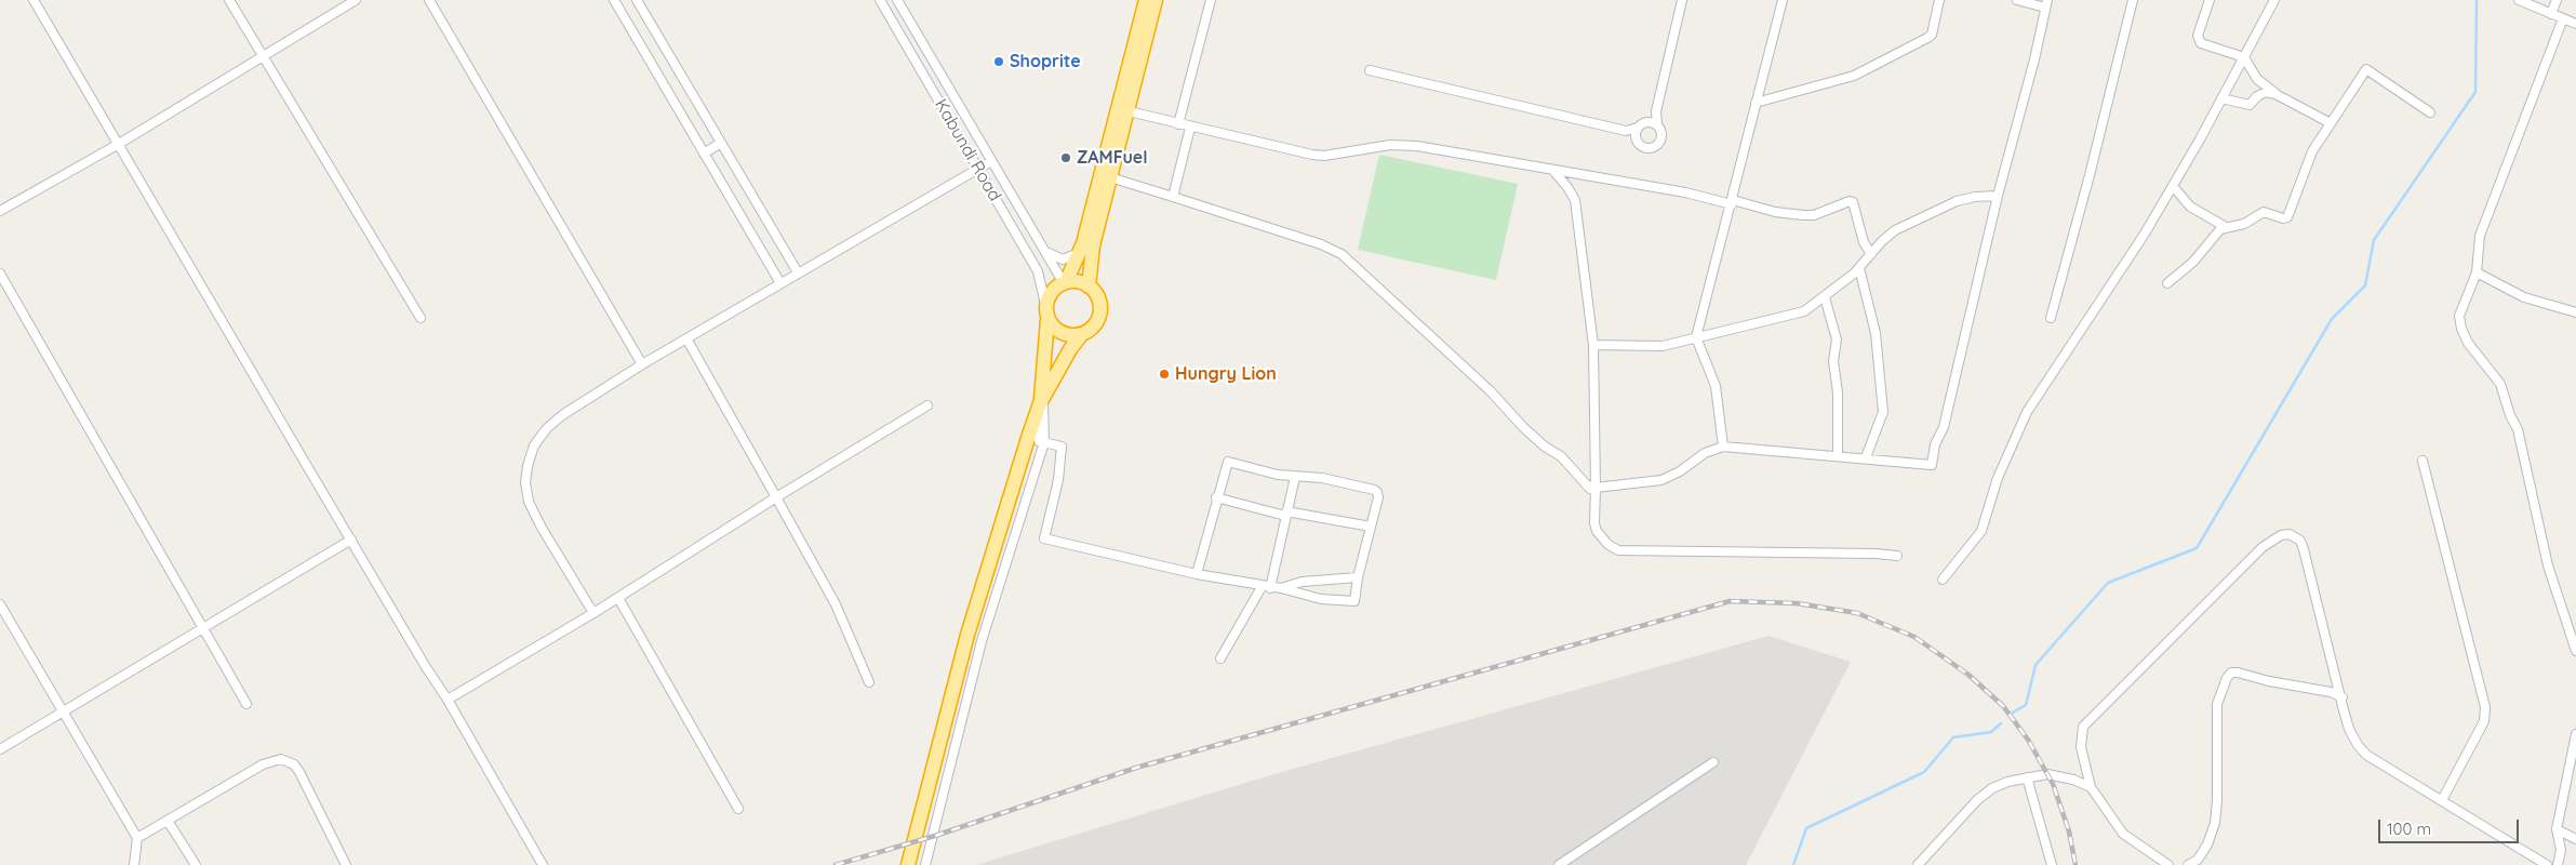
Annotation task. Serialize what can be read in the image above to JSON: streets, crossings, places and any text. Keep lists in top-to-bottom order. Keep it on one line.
{"streets":{"street":["Kabundi Road"]},"places":["Shoprite","ZAMFuel","Hungry Lion"],"scale_bar":"100 m"}
